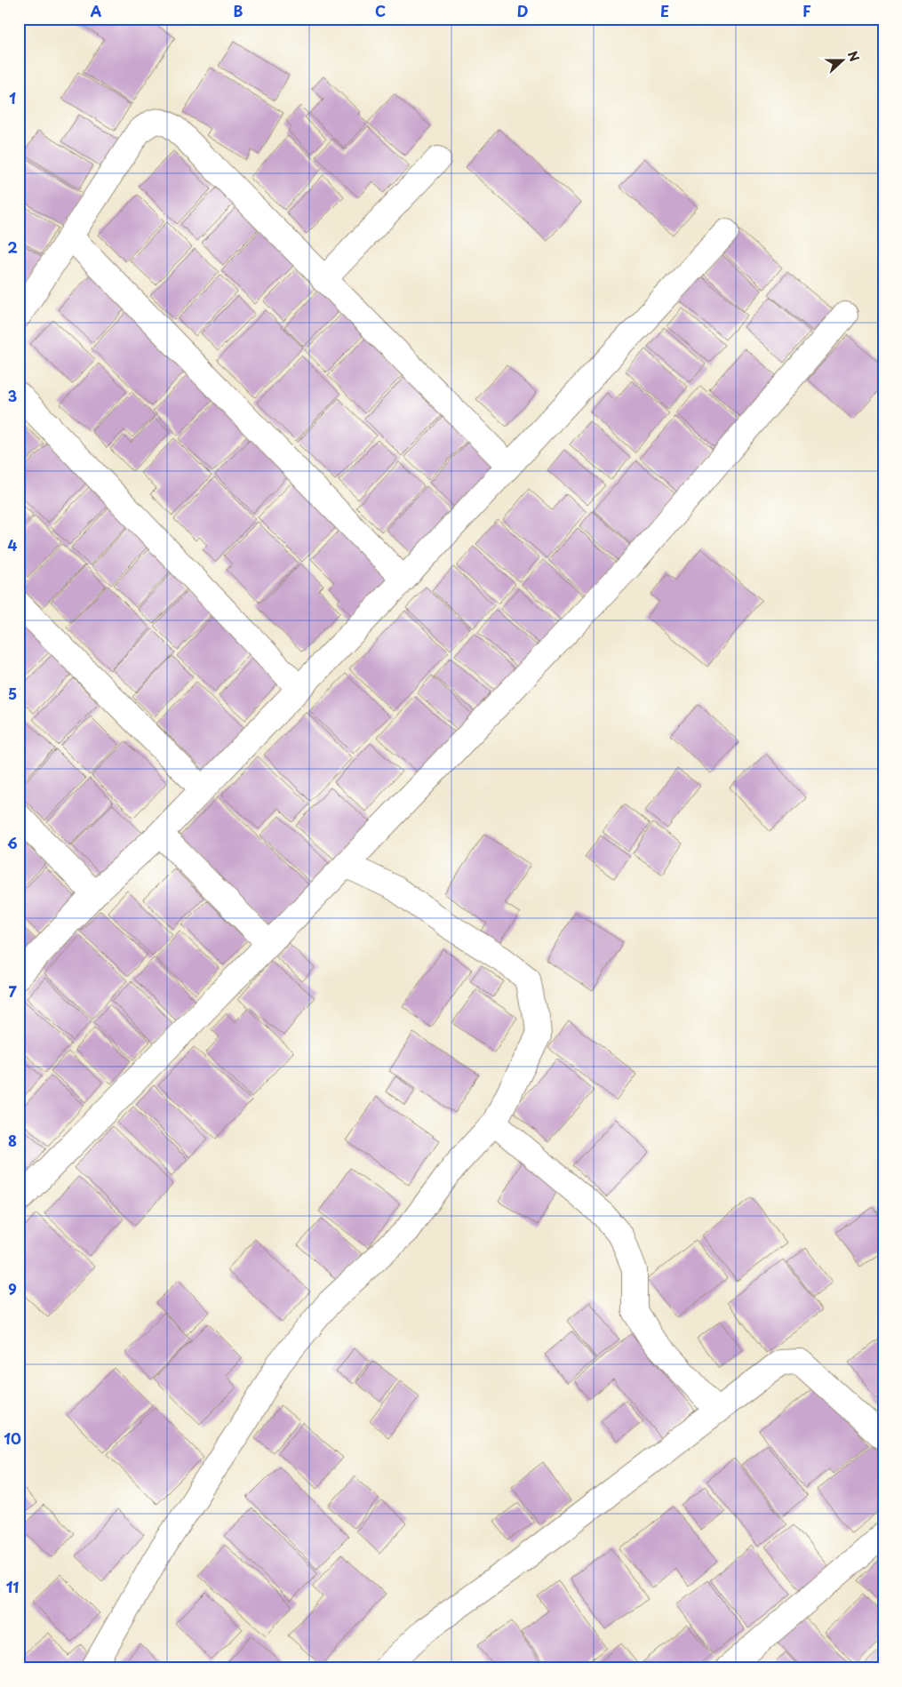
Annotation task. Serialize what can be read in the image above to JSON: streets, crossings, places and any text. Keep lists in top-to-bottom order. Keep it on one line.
{"north":"right","grid":{"columns":["A","B","C","D","E","F"],"rows":["1","2","3","4","5","6","7","8","9","10","11"]}}
